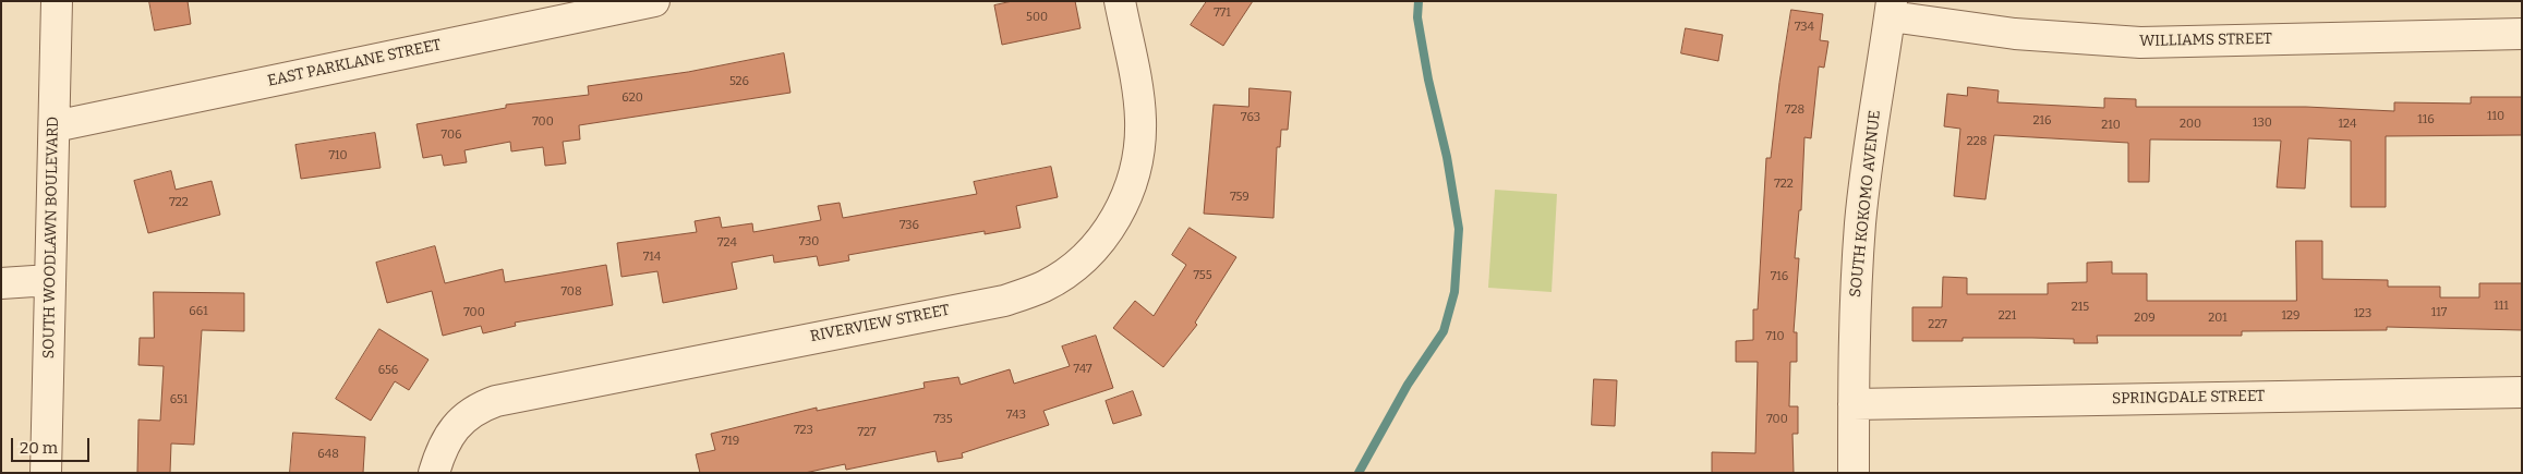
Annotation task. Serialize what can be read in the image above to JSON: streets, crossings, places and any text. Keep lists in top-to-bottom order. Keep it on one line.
{"streets":{"street":["WILLIAMS STREET","EAST PARKLANE STREET","SOUTH KOKOMO AVENUE","SOUTH WOODLAWN BOULEVARD","RIVERVIEW STREET","SPRINGDALE STREET"]},"crossings":[["WILLIAMS STREET","SOUTH KOKOMO AVENUE"],["EAST PARKLANE STREET","SOUTH WOODLAWN BOULEVARD"],["SOUTH KOKOMO AVENUE","SPRINGDALE STREET"]],"house_numbers":["771","500","734","526","620","728","110","763","116","216","700","130","200","124","210","706","228","710","722","759","722","736","730","724","714","755","716","708","111","215","661","700","117","123","221","129","209","201","227","710","747","656","651","743","735","700","723","727","719","648"],"scale_bar":"20 m"}
